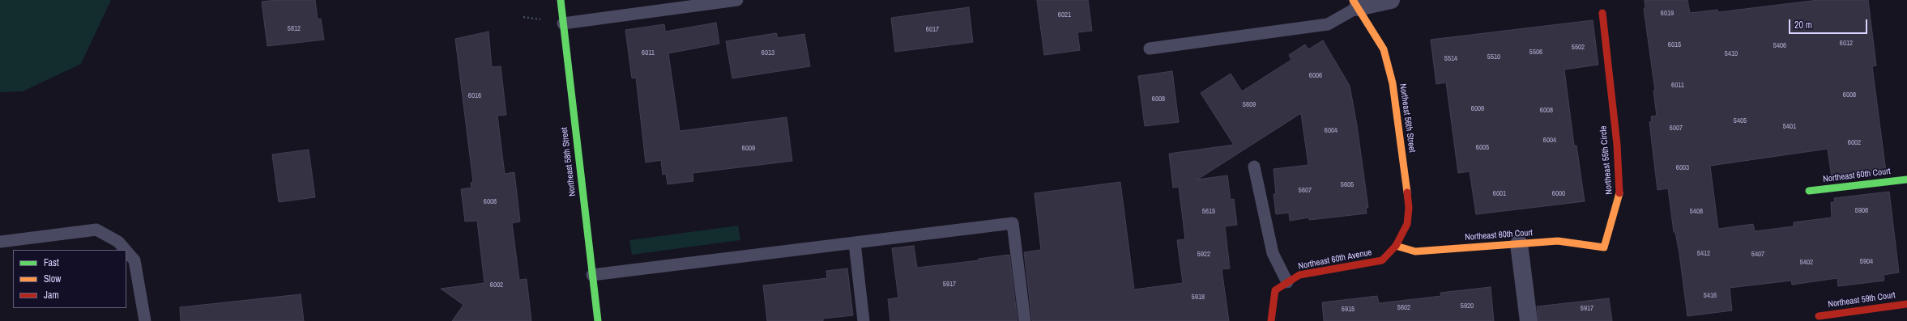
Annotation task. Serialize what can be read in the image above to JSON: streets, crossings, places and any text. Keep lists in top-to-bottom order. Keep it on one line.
{"streets":{"street":["Northeast 56th Street","Northeast 55th Circle","Northeast 58th Street","Northeast 60th Court","Northeast 60th Avenue","Northeast 59th Court"]},"crossings":[["Northeast 56th Street","Northeast 60th Court"],["Northeast 56th Street","Northeast 60th Avenue"],["Northeast 55th Circle","Northeast 60th Court"],["Northeast 60th Court","Northeast 60th Avenue"]],"house_numbers":["6019","6021","5812","6017","6012","6015","5406","5502","5506","6011","6013","5410","5510","5514","6006","6011","6008","6016","6008","5609","6009","6008","5405","5401","6007","6004","6004","6002","6005","6009","6003","5605","5607","6001","6000","6008","5908","5615","5408","5412","5922","5407","5904","5402","5917","6002","5416","5918","5920","5602","5917","5915"],"legend":["Fast","Slow","Jam"],"scale_bar":"20 m"}
